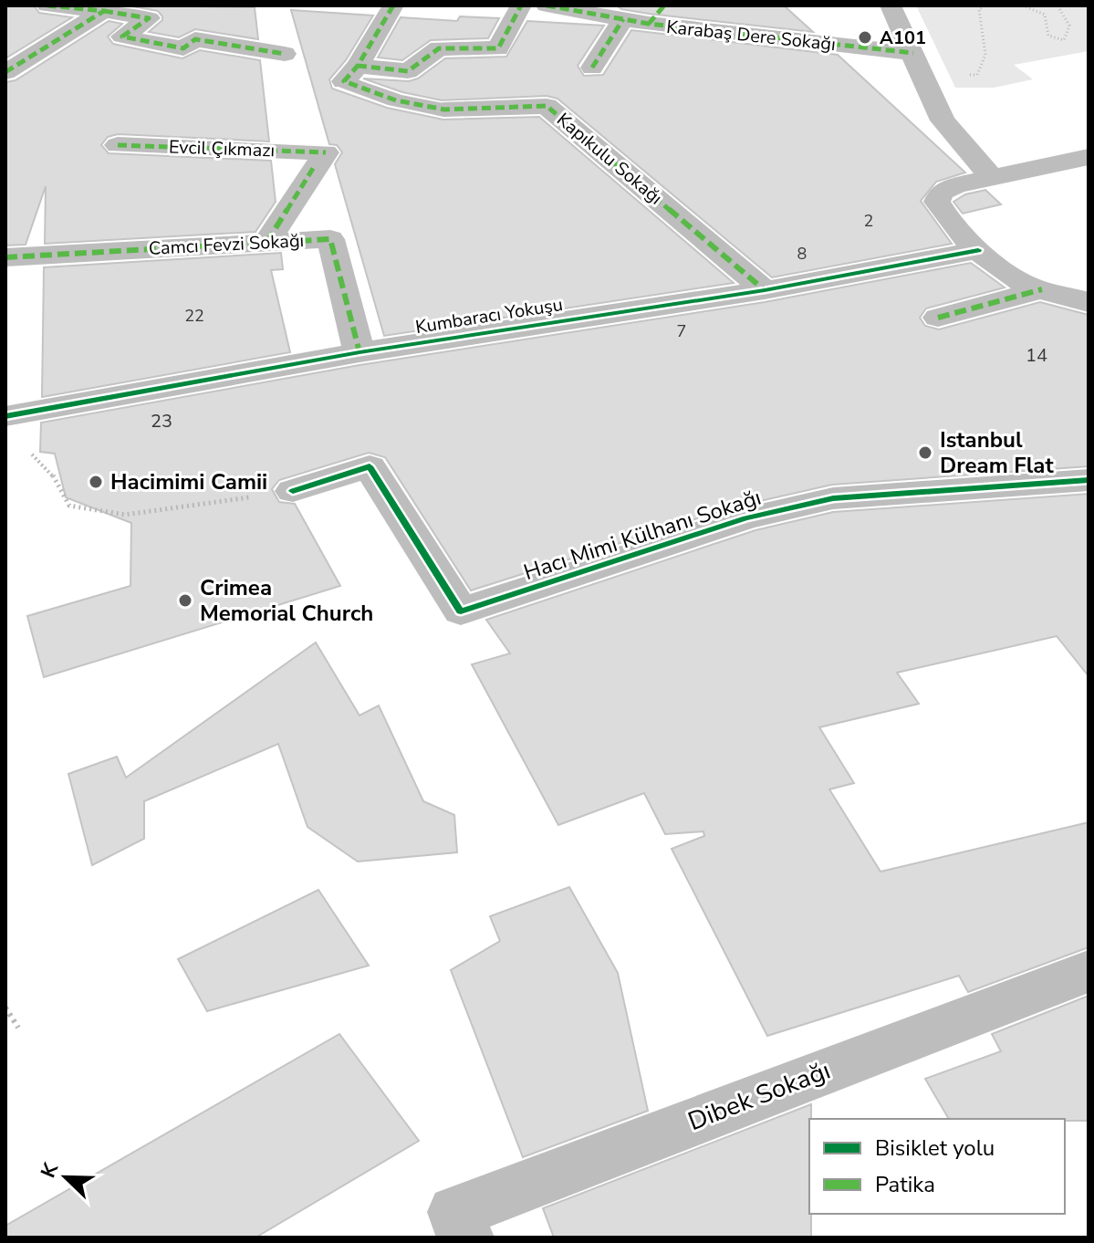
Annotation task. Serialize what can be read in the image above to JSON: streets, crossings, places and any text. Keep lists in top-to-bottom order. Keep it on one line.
{"streets":{"street":["Karabaş Dere Sokağı","Evcil Çıkmazı","Kapıkulu Sokağı","Camcı Fevzi Sokağı","Kumbaracı Yokuşu","Hacı Mimi Külhanı Sokağı","Dibek Sokağı"]},"crossings":[["Evcil Çıkmazı","Camcı Fevzi Sokağı"],["Kapıkulu Sokağı","Kumbaracı Yokuşu"],["Camcı Fevzi Sokağı","Kumbaracı Yokuşu"]],"places":["A101","Istanbul Dream Flat","Hacimimi Camii","Crimea Memorial Church"],"house_numbers":["2","8","22","7","14","23"],"legend":["Bisiklet yolu","Patika"],"north":"top left"}
